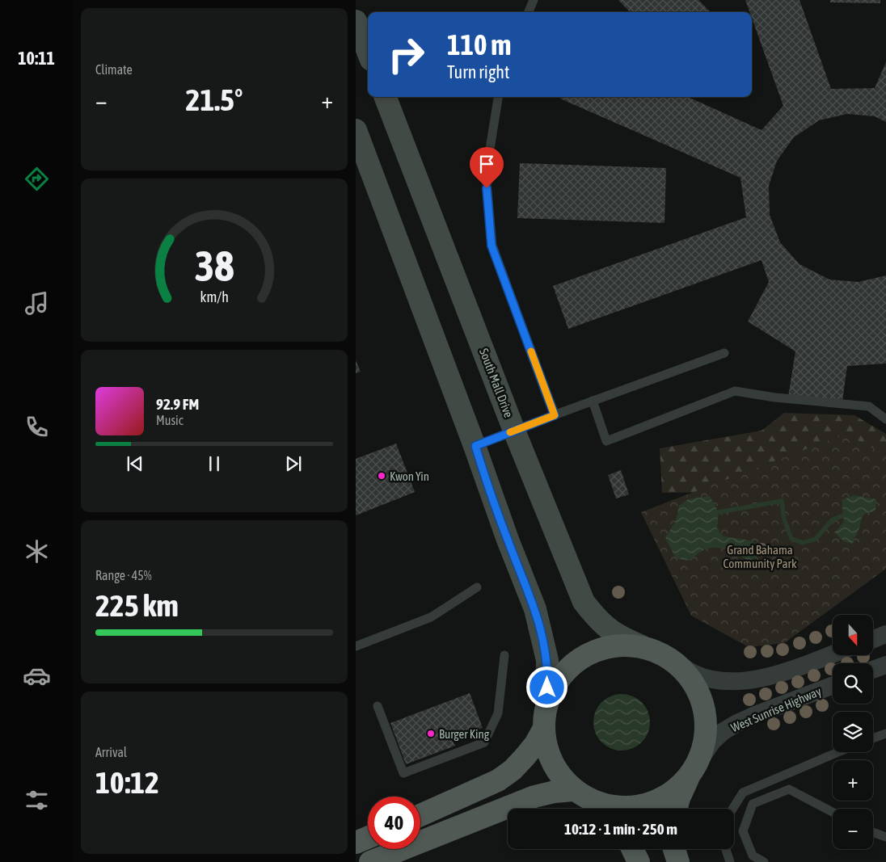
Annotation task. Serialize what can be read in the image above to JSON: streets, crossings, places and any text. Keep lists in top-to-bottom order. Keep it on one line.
{"streets":{"street":["South Mall Drive","West Sunrise Highway"]},"parks":["Grand Bahama Community Park"],"places":["Kwon Yin","Burger King"],"north":"bottom","page":{"tabs":"10:11","tile":["Climate",["Range · 45%","225 km"],["Arrival","10:12"]],"turn":["110 m","Turn right"],"heat":["−","21.5°","+"],"song":["92.9 FM","Music"],"map_buttons":["+","−"],"limit":"40","trip":"10:12 · 1 min · 250 m","gauge":["38","km/h"]}}
